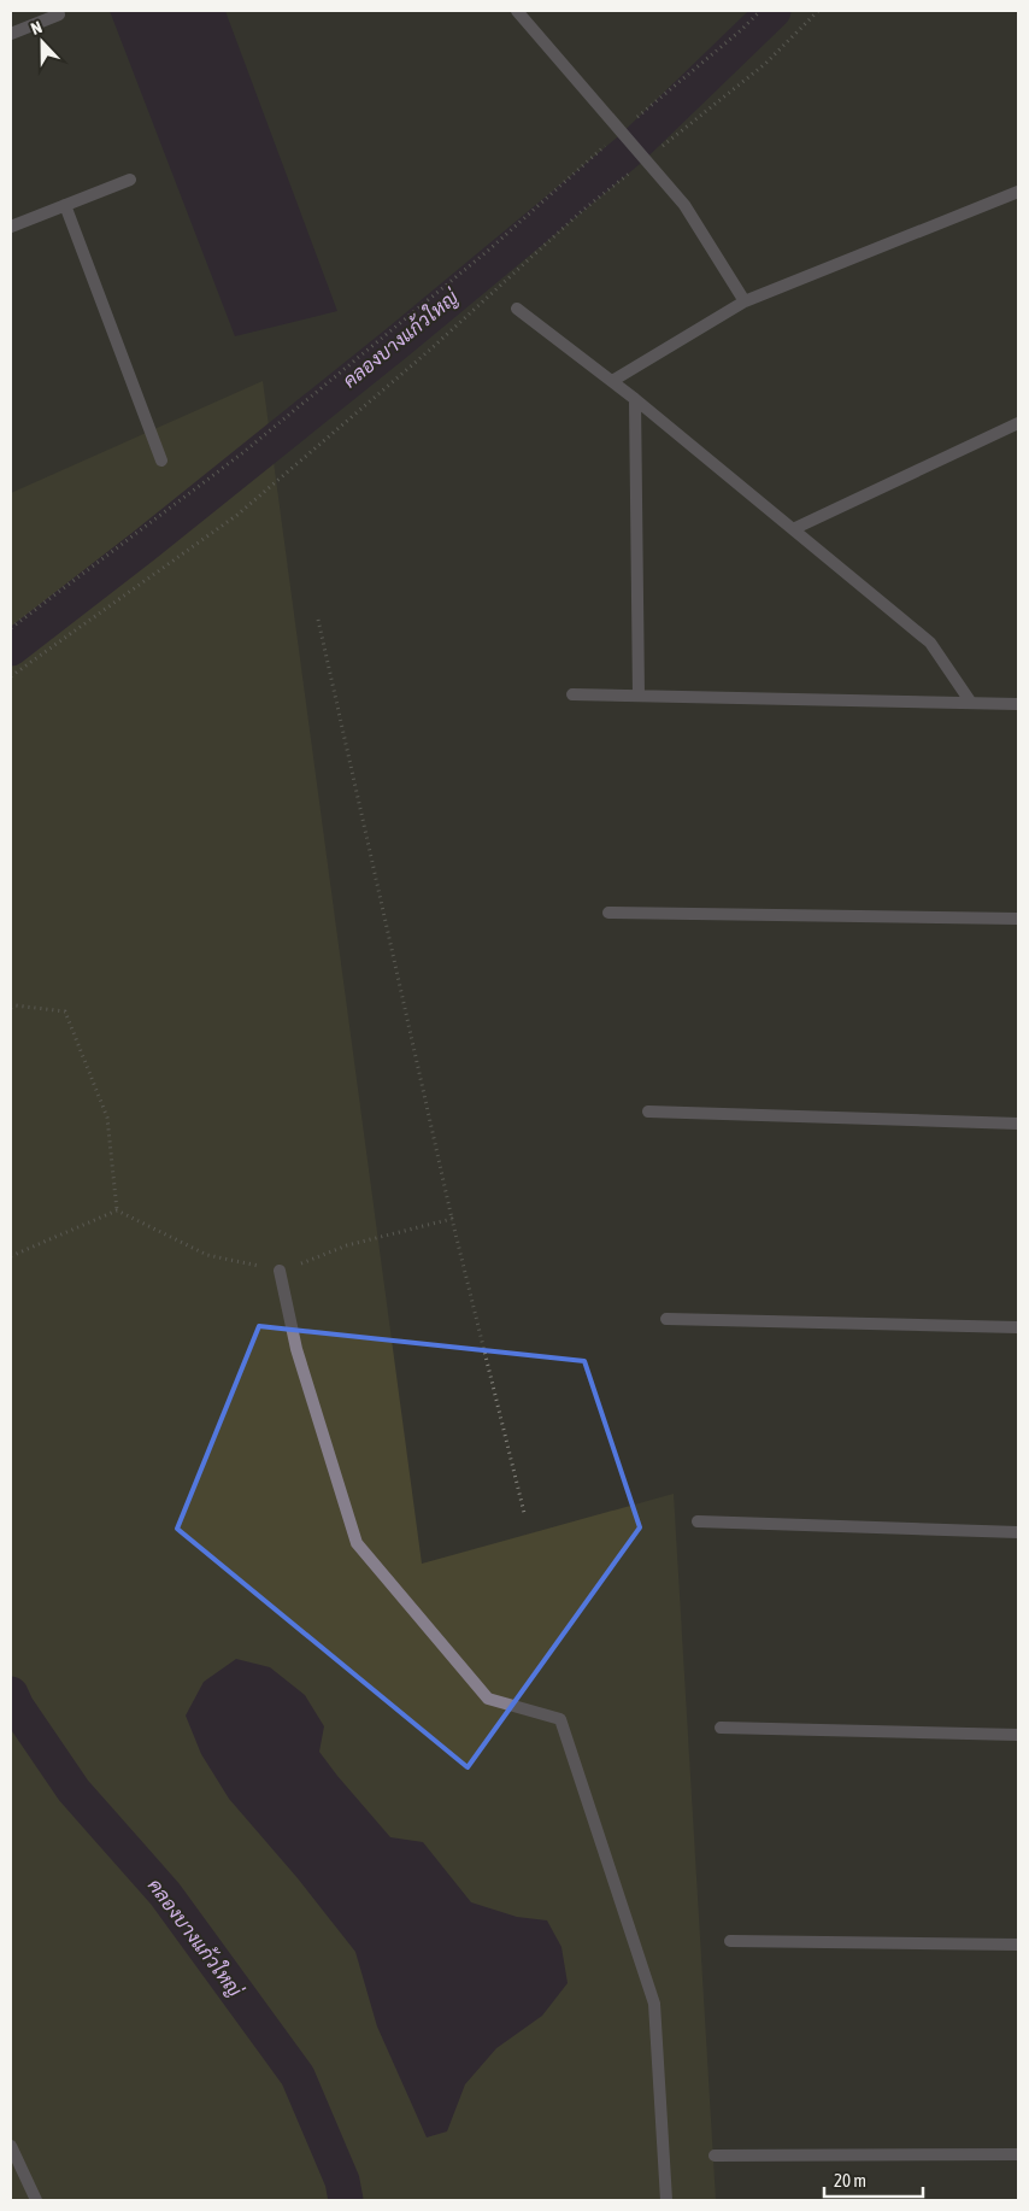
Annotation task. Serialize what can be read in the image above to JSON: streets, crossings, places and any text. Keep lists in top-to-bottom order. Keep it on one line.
{"water":["คลองบางแก้วใหญ่"],"scale_bar":"20 m","north":"top"}
